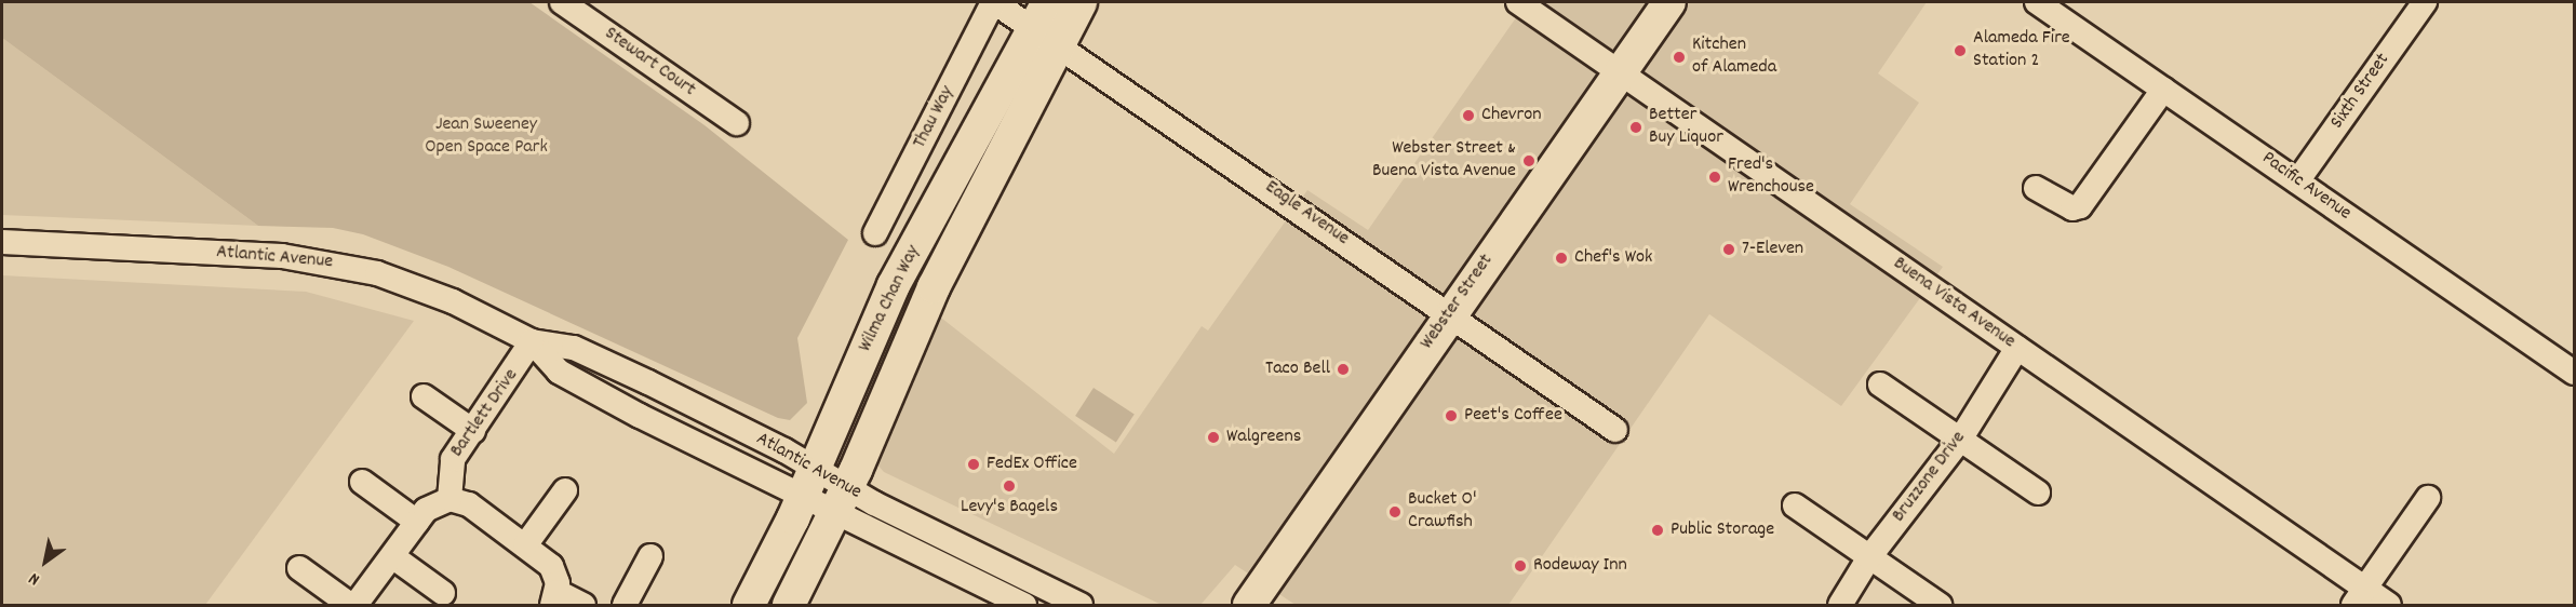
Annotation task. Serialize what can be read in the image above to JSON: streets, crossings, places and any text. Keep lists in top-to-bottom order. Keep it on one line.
{"streets":{"main road":["Wilma Chan Way","Webster Street"],"street":["Stewart Court","Sixth Street","Thau Way","Pacific Avenue","Eagle Avenue","Atlantic Avenue","Buena Vista Avenue","Bartlett Drive","Bruzzone Drive"]},"crossings":[["Sixth Street","Pacific Avenue"],["Thau Way","Eagle Avenue"],["Eagle Avenue","Wilma Chan Way"],["Eagle Avenue","Webster Street"],["Atlantic Avenue","Wilma Chan Way"],["Atlantic Avenue","Bartlett Drive"],["Webster Street","Buena Vista Avenue"],["Buena Vista Avenue","Bruzzone Drive"]],"parks":["Jean Sweeney Open Space Park"],"places":["Alameda Fire Station 2","Kitchen of Alameda","Chevron","Better Buy Liquor","Webster Street & Buena Vista Avenue","Fred's Wrenchouse","7-Eleven","Chef's Wok","Taco Bell","Peet's Coffee","Walgreens","FedEx Office","Levy's Bagels","Bucket O' Crawfish","Public Storage","Rodeway Inn"],"north":"bottom left"}
